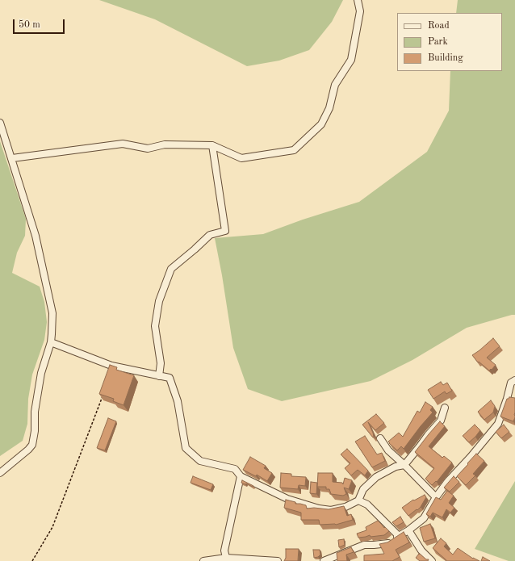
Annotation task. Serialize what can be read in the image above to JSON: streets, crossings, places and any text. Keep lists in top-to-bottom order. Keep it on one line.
{"legend":["Road","Park","Building"],"scale_bar":"50 m"}
